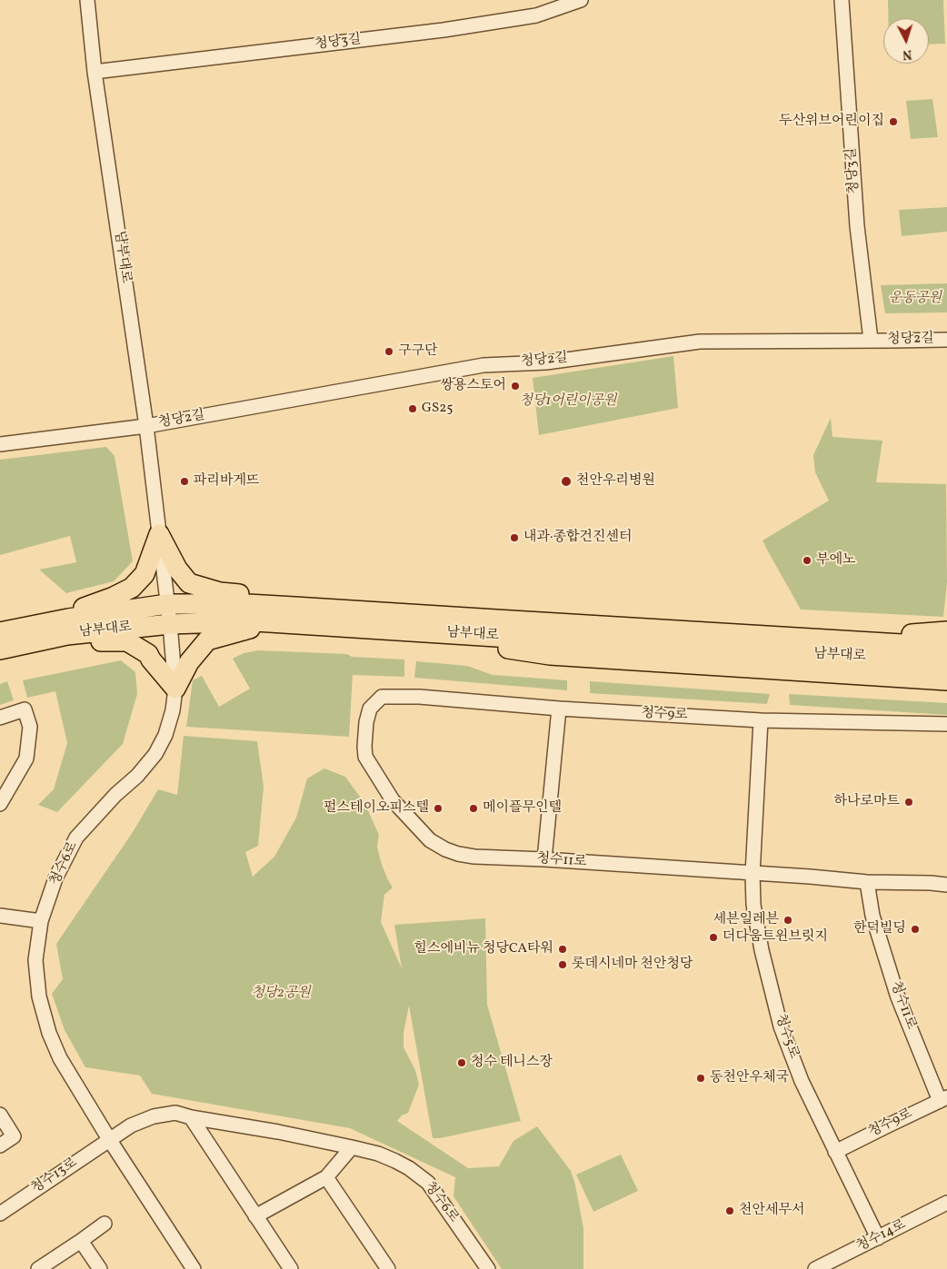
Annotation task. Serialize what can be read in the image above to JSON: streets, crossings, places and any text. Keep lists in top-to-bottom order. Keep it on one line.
{"streets":{"highway":["남부대로"],"street":["청당3길","청당2길","청수9로","청수11로","청수6로","청수5로","청수13로","청수14로"]},"crossings":[["청당3길","남부대로"],["청당3길","청당2길"],["남부대로","청당2길"],["남부대로","청수6로"],["청수9로","청수11로"],["청수9로","청수5로"],["청수11로","청수5로"],["청수6로","청수13로"],["청수5로","청수14로"]],"parks":["운동공원","청당1어린이공원","청당2공원"],"places":["두산위브어린이집","구구단","쌍용스토어","GS25","파리바게뜨","천안우리병원","내과·종합건진센터","부에노","하나로마트","펄스테이오피스텔","메이플무인텔","세븐일레븐","한덕빌딩","더다움트윈브릿지","힐스에비뉴 청당CA타워","롯데시네마 천안청당","청수 테니스장","동천안우체국","천안세무서"],"north":"bottom"}
